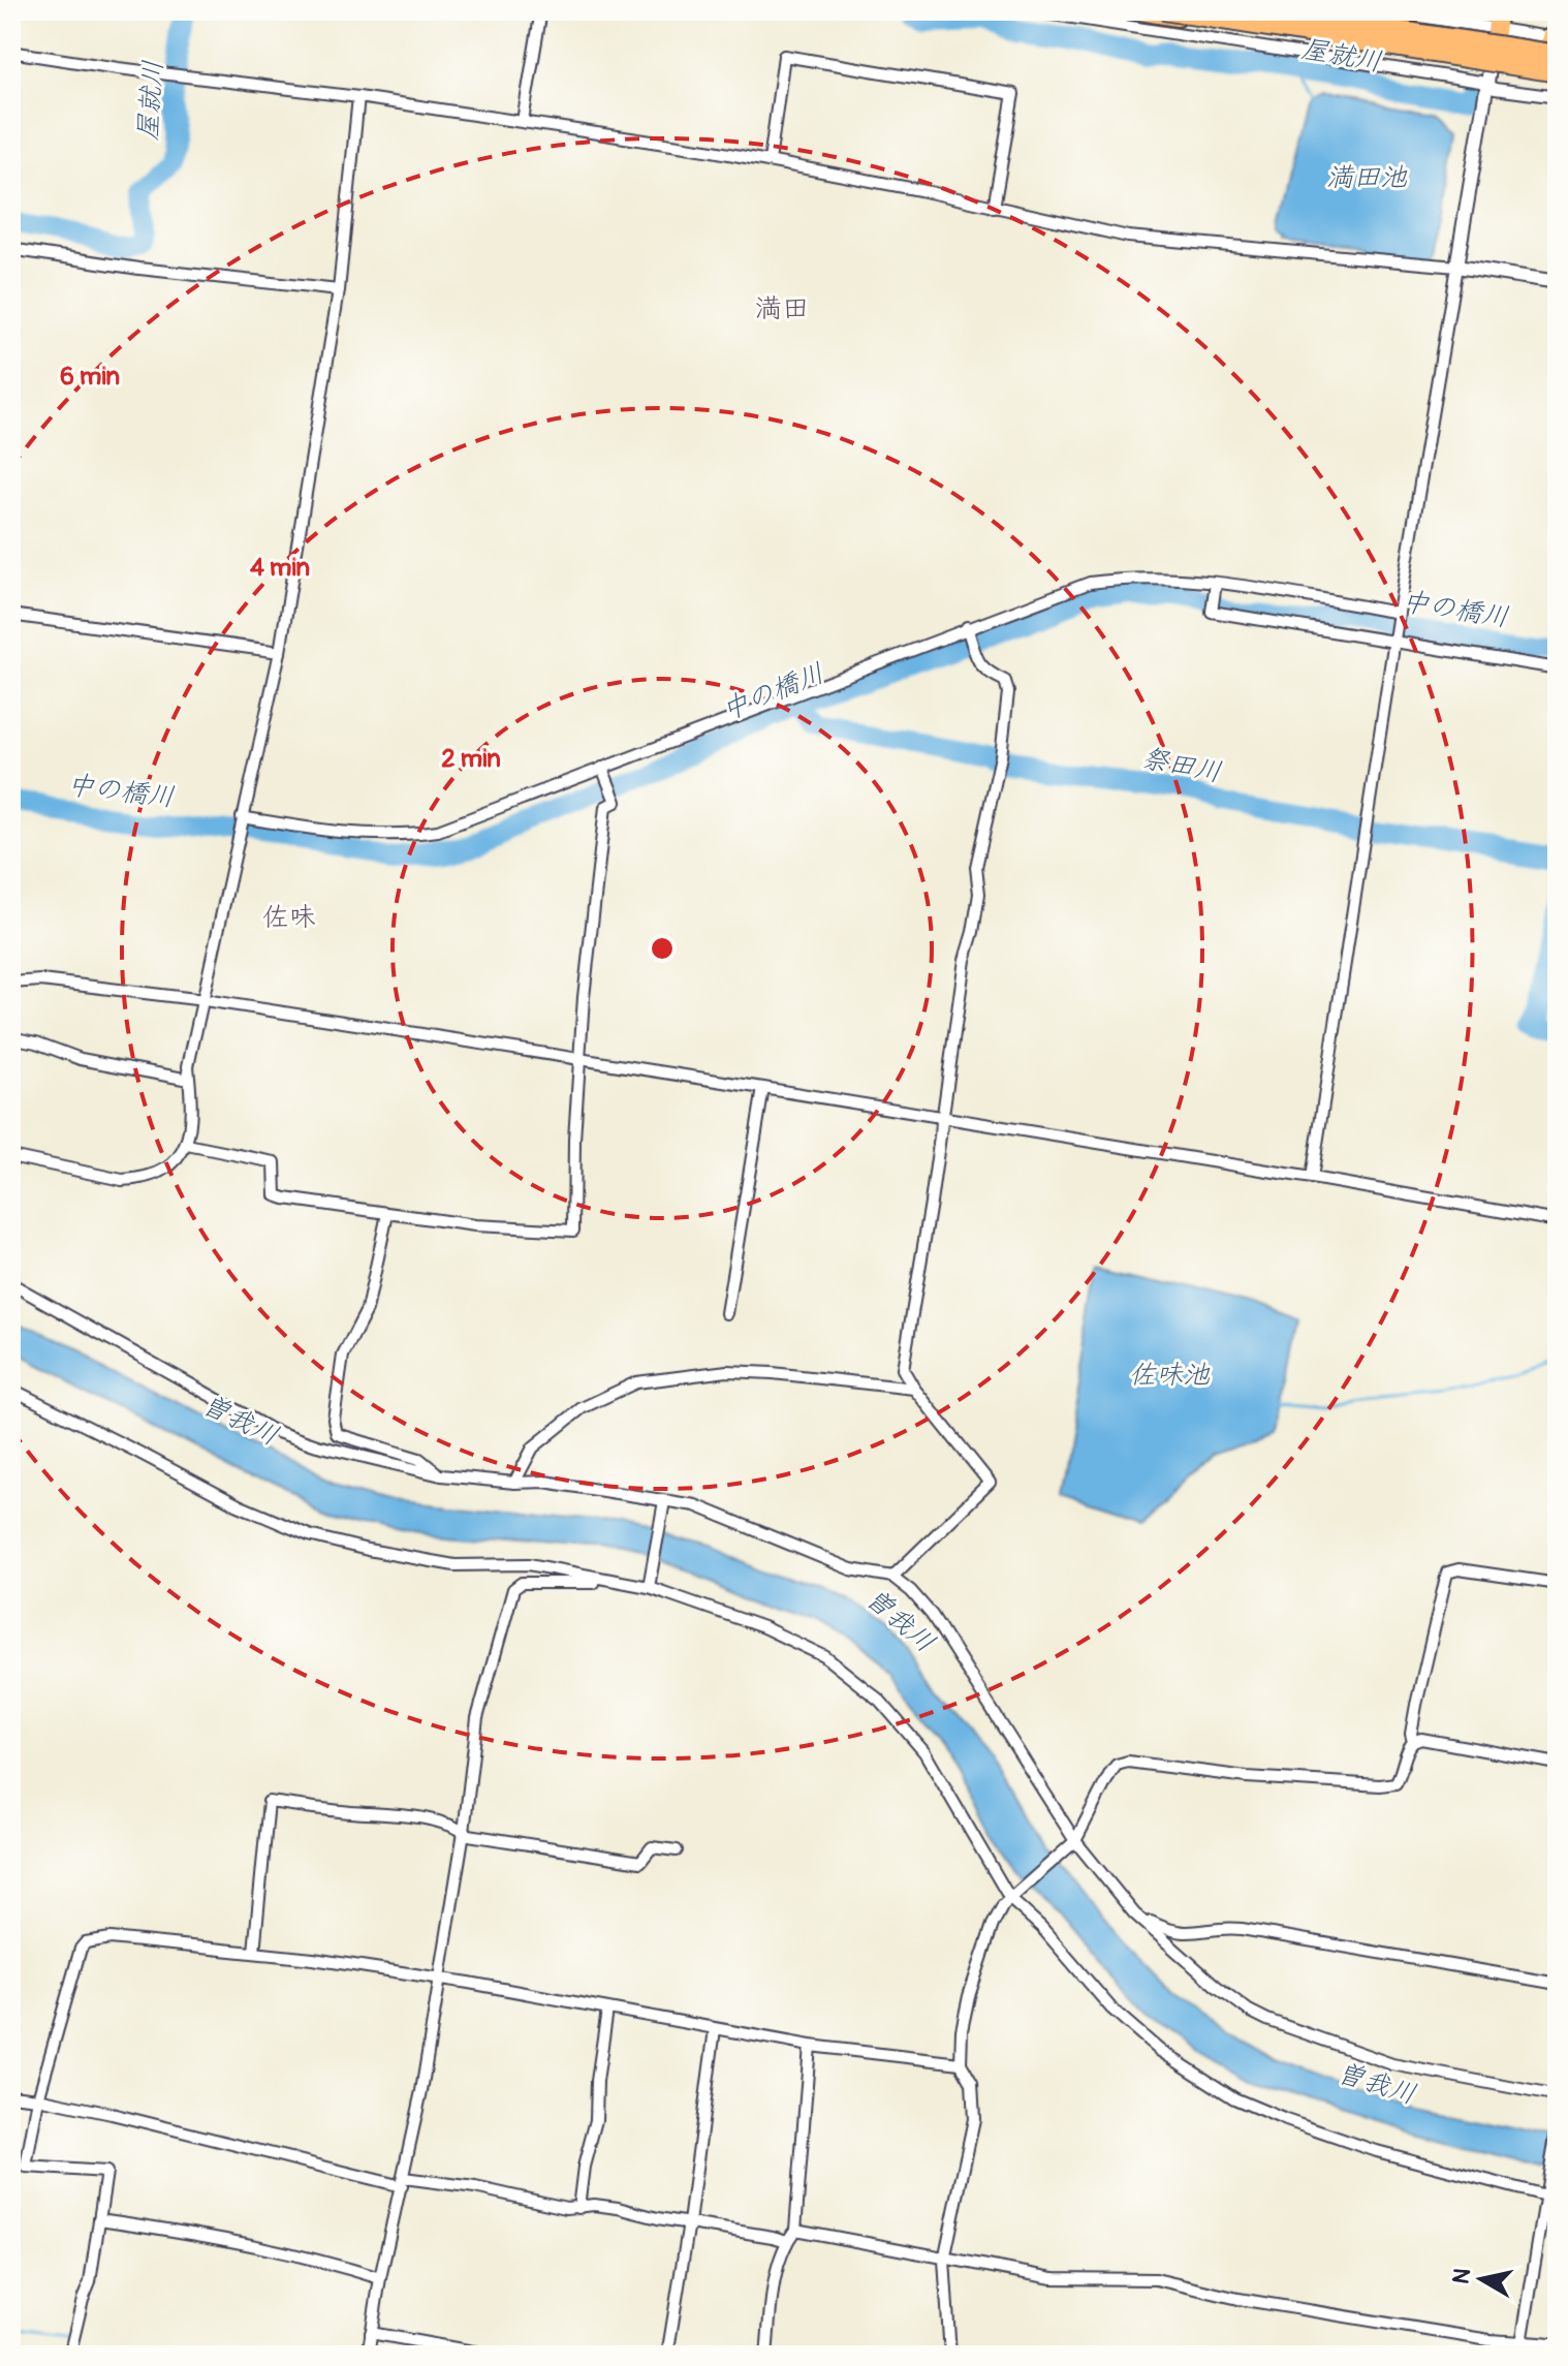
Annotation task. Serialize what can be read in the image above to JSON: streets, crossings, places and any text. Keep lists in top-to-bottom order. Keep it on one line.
{"districts":["満田","佐味"],"water":["屋就川","満田池","中の橋川","祭田川","佐味池","曽我川"],"north":"left","rings":["6 min","4 min","2 min"]}
